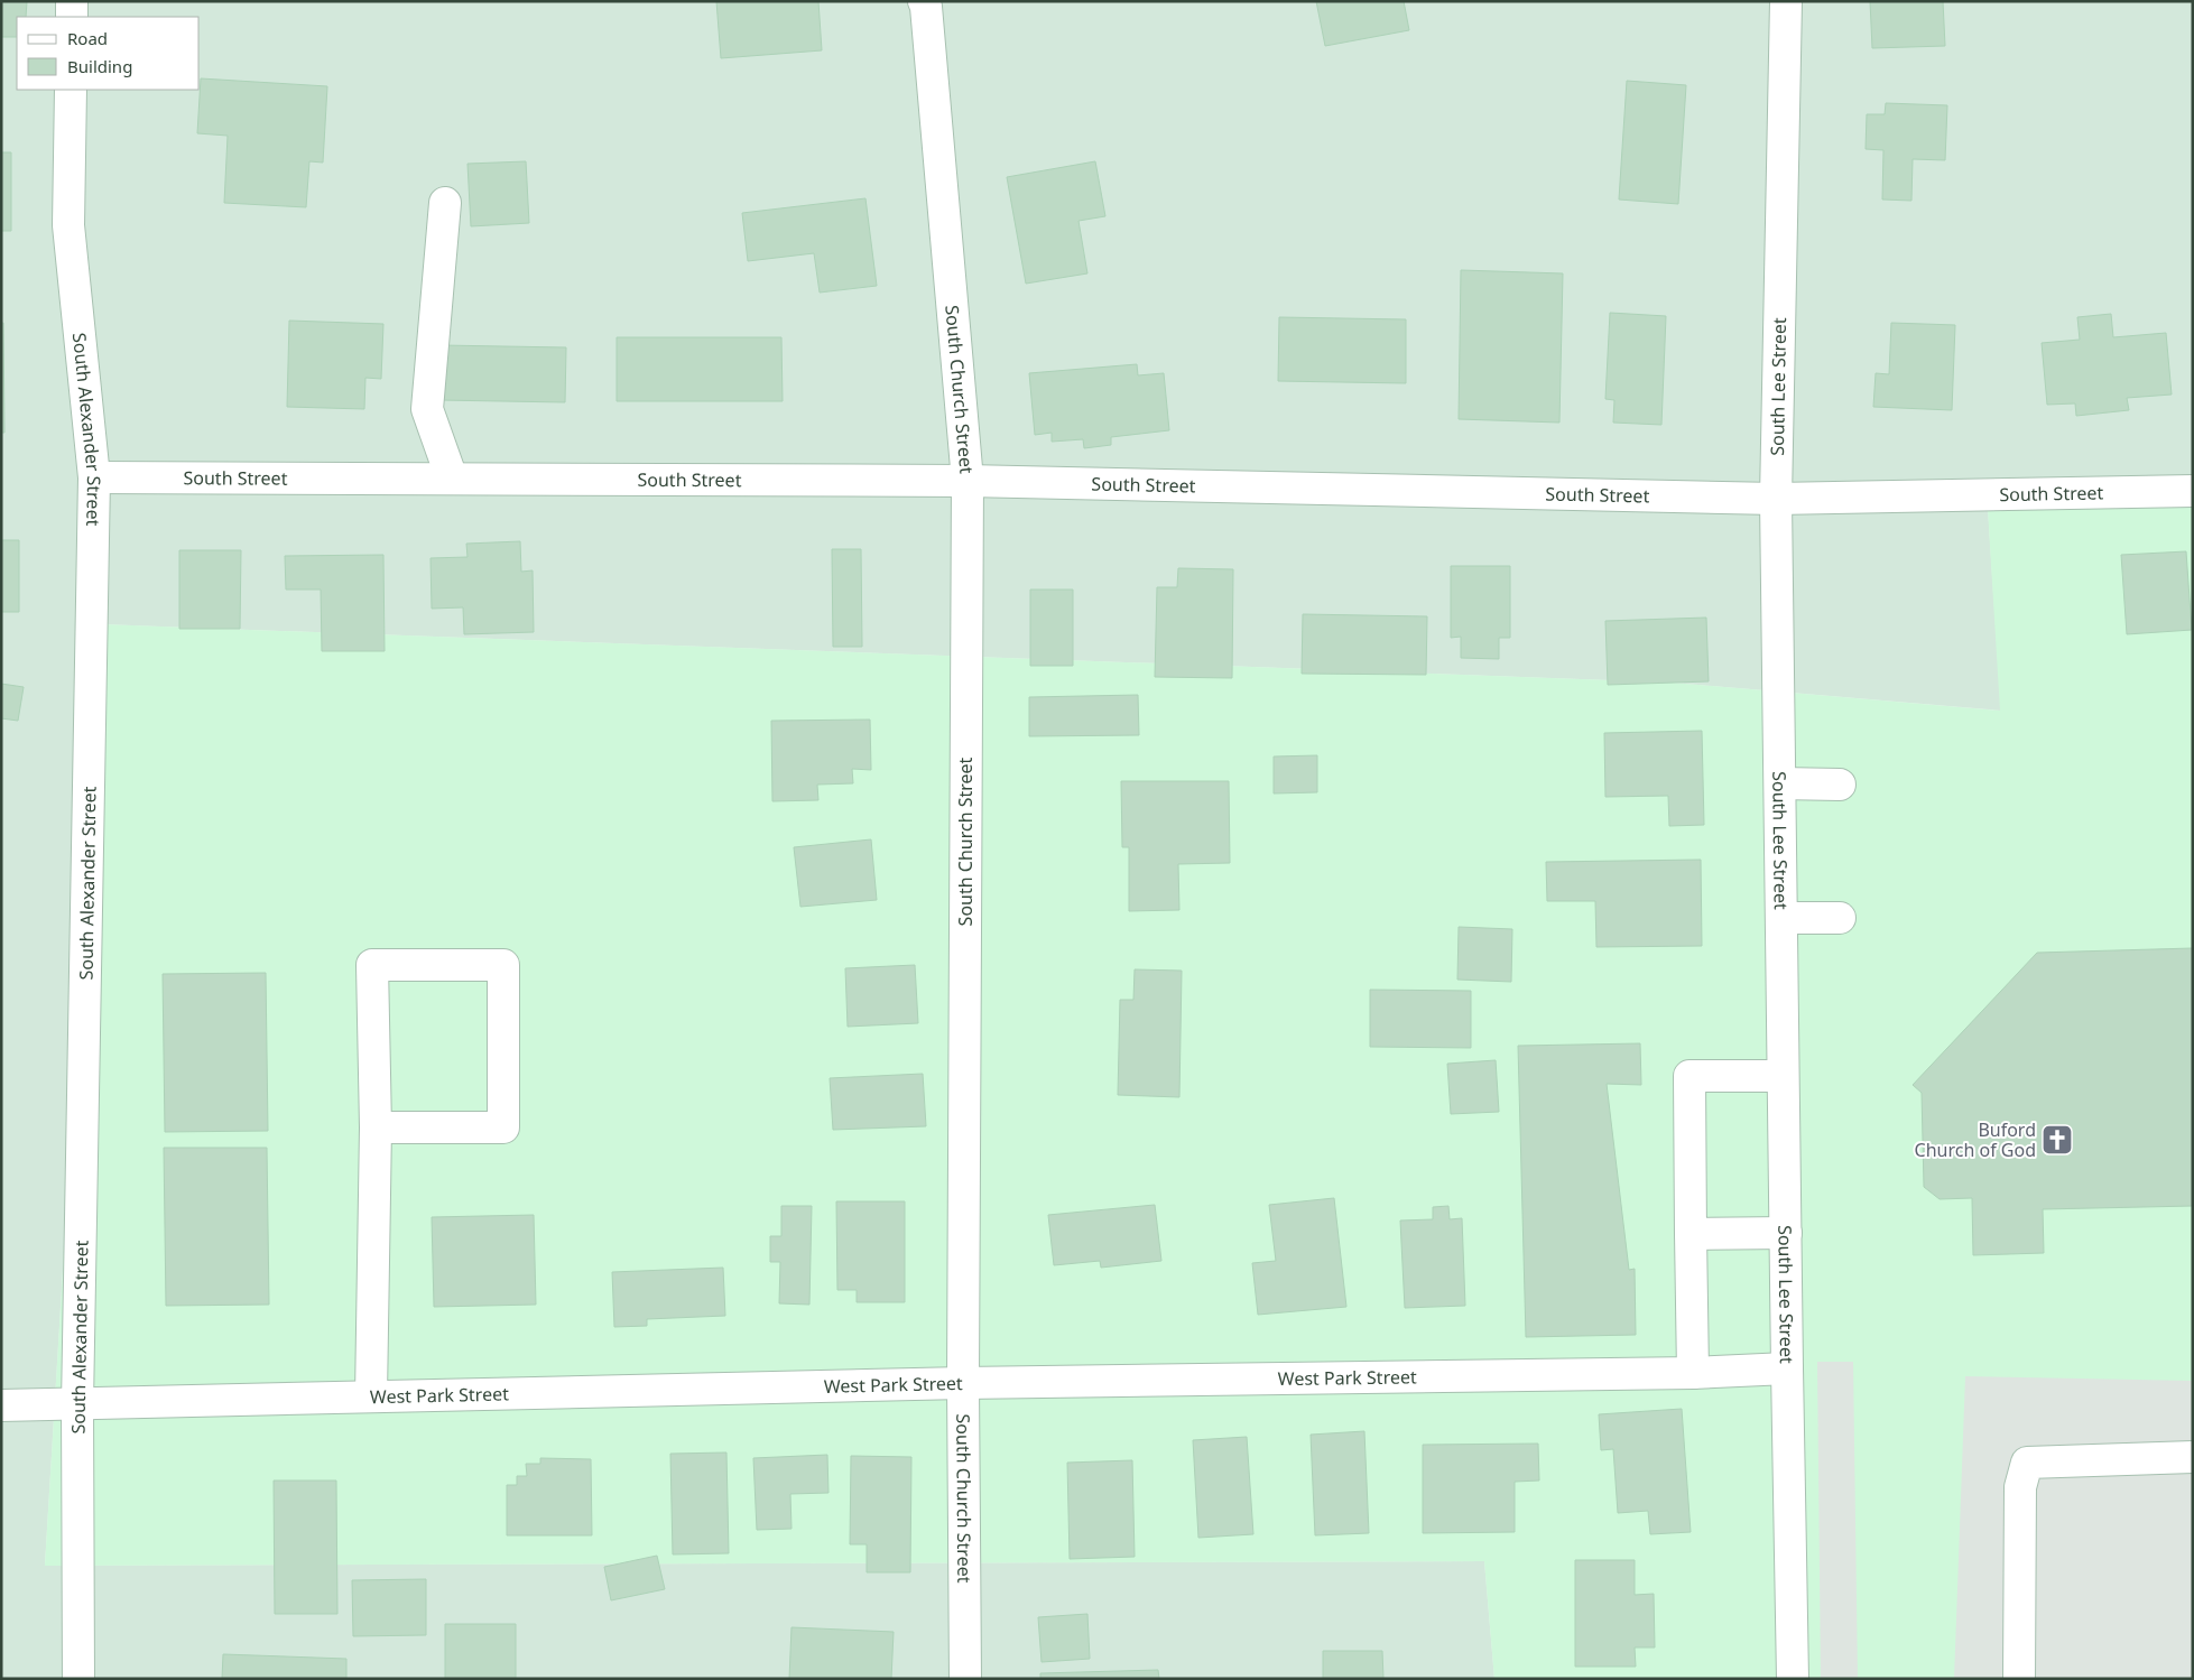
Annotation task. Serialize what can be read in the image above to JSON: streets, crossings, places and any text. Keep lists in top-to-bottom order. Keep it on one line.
{"streets":{"street":["South Lee Street","South Church Street","South Alexander Street","South Street","West Park Street"]},"crossings":[["South Lee Street","South Street"],["South Lee Street","West Park Street"],["South Church Street","South Street"],["South Church Street","West Park Street"],["South Alexander Street","South Street"],["South Alexander Street","West Park Street"]],"places":{"church":["Buford Church of God"]},"legend":["Road","Building"]}
